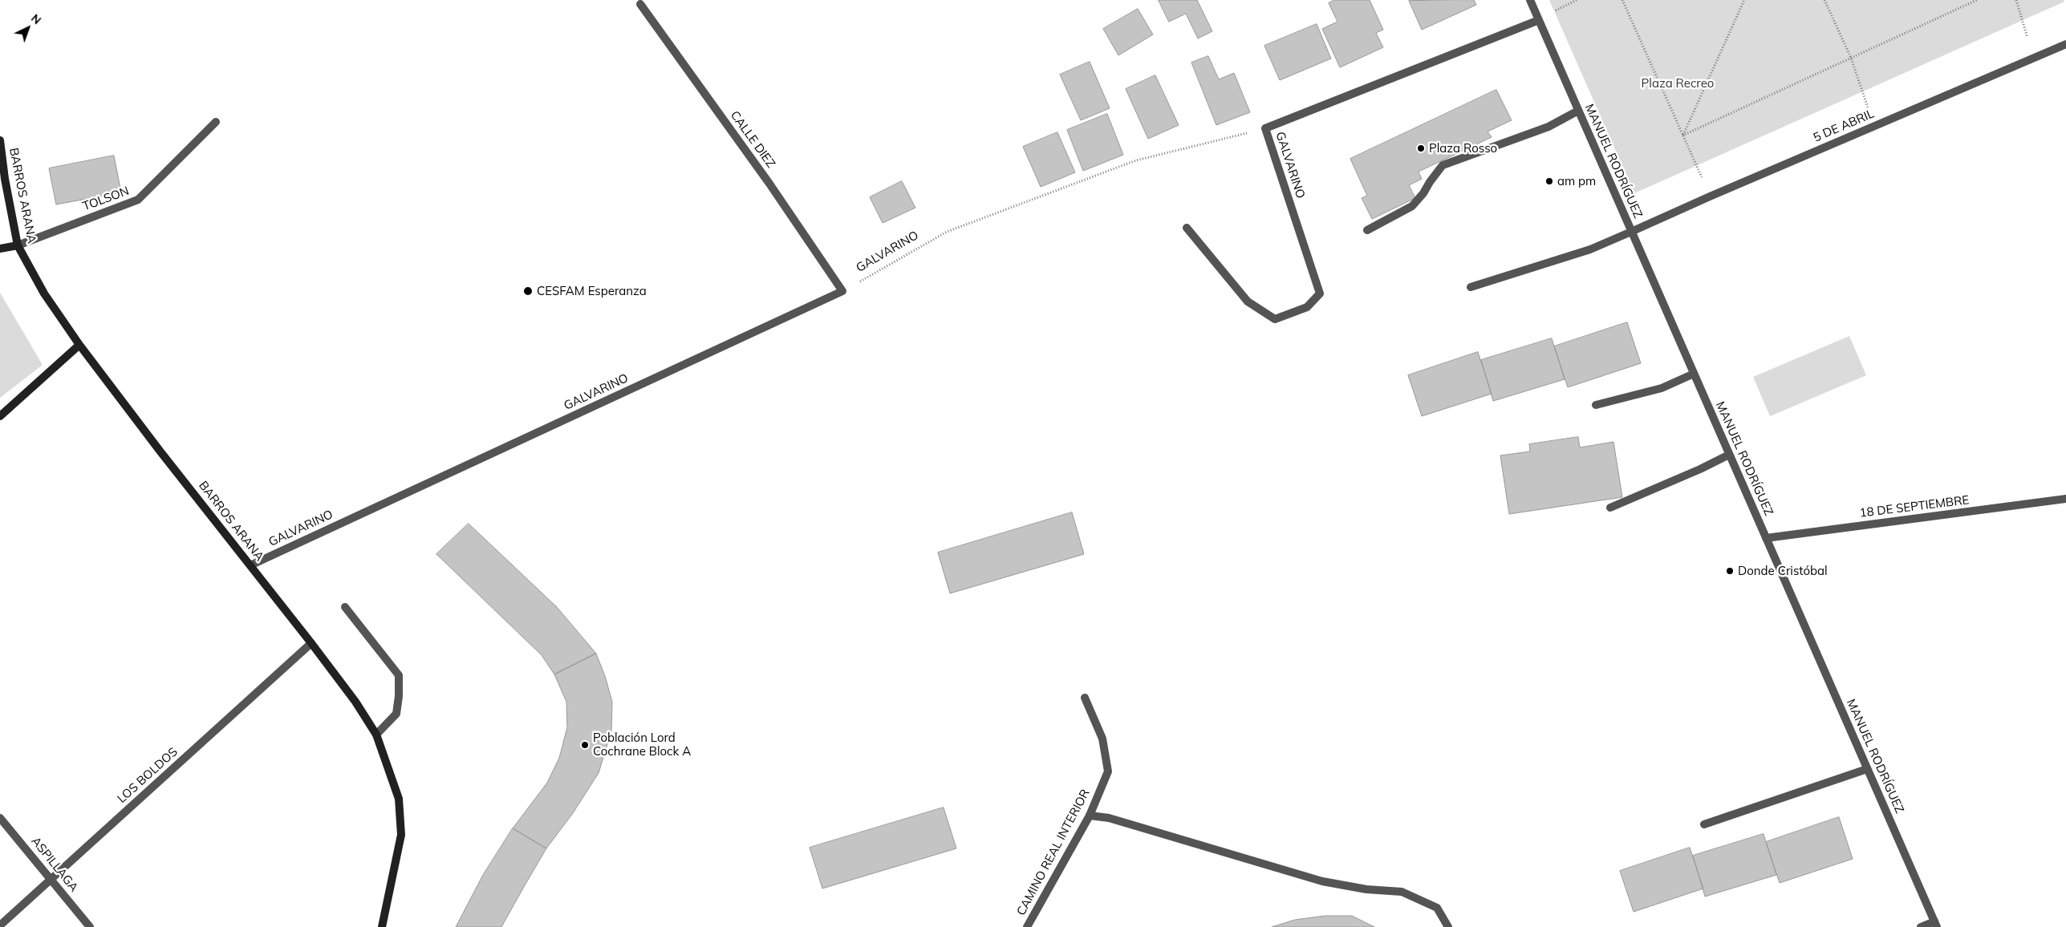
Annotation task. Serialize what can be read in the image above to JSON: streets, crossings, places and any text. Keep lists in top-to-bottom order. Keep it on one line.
{"streets":{"street":["5 DE ABRIL","CALLE DIEZ","MANUEL RODRÍGUEZ","GALVARINO","BARROS ARANA","TOLSON","18 DE SEPTIEMBRE","LOS BOLDOS","CAMINO REAL INTERIOR","ASPILLAGA"]},"crossings":[["5 DE ABRIL","MANUEL RODRÍGUEZ"],["CALLE DIEZ","GALVARINO"],["MANUEL RODRÍGUEZ","GALVARINO"],["MANUEL RODRÍGUEZ","18 DE SEPTIEMBRE"],["GALVARINO","BARROS ARANA"],["BARROS ARANA","TOLSON"],["BARROS ARANA","LOS BOLDOS"],["LOS BOLDOS","ASPILLAGA"]],"parks":["Plaza Recreo"],"places":["Plaza Rosso","am pm","CESFAM Esperanza","Donde Cristóbal","Población Lord Cochrane Block A"],"north":"top right"}
